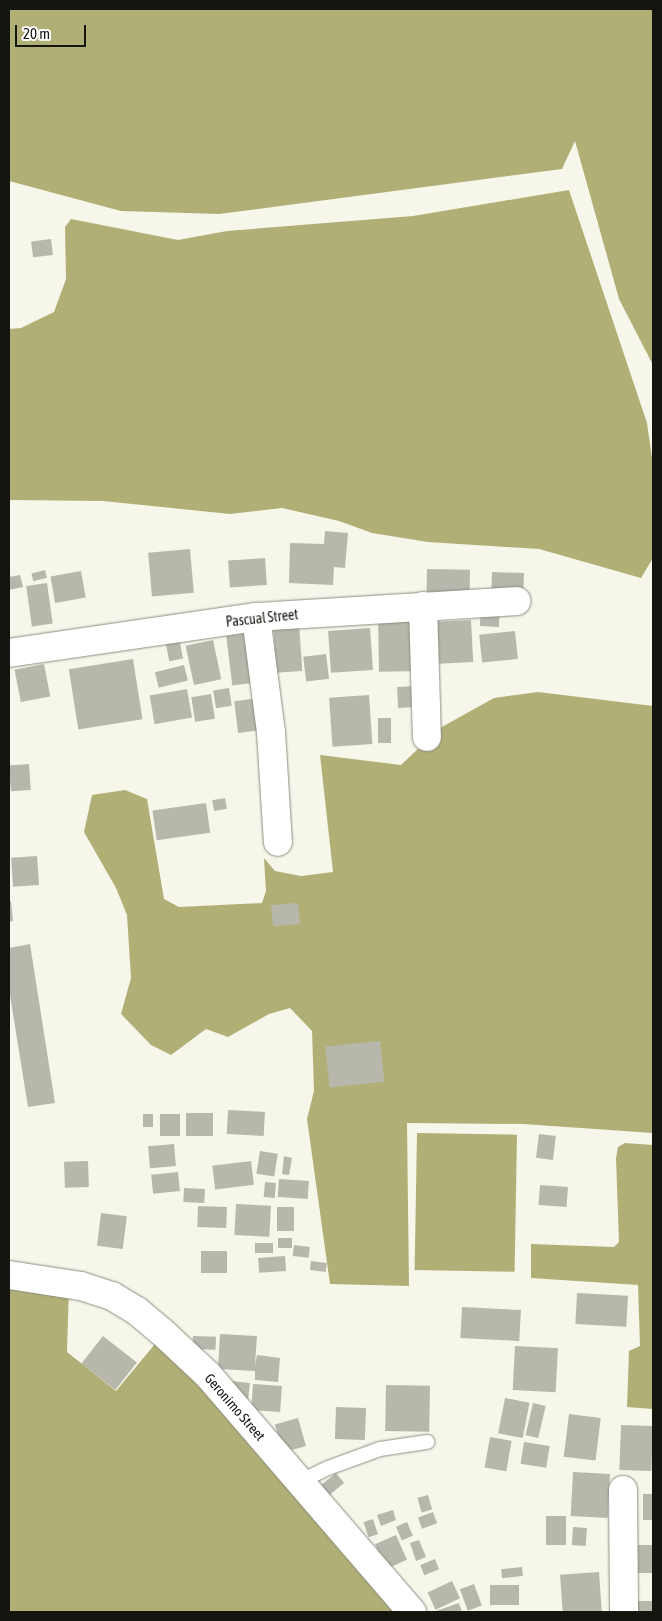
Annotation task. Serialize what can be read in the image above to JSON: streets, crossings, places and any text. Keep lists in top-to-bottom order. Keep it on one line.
{"streets":{"street":["Pascual Street","Geronimo Street"]},"scale_bar":"20 m"}
